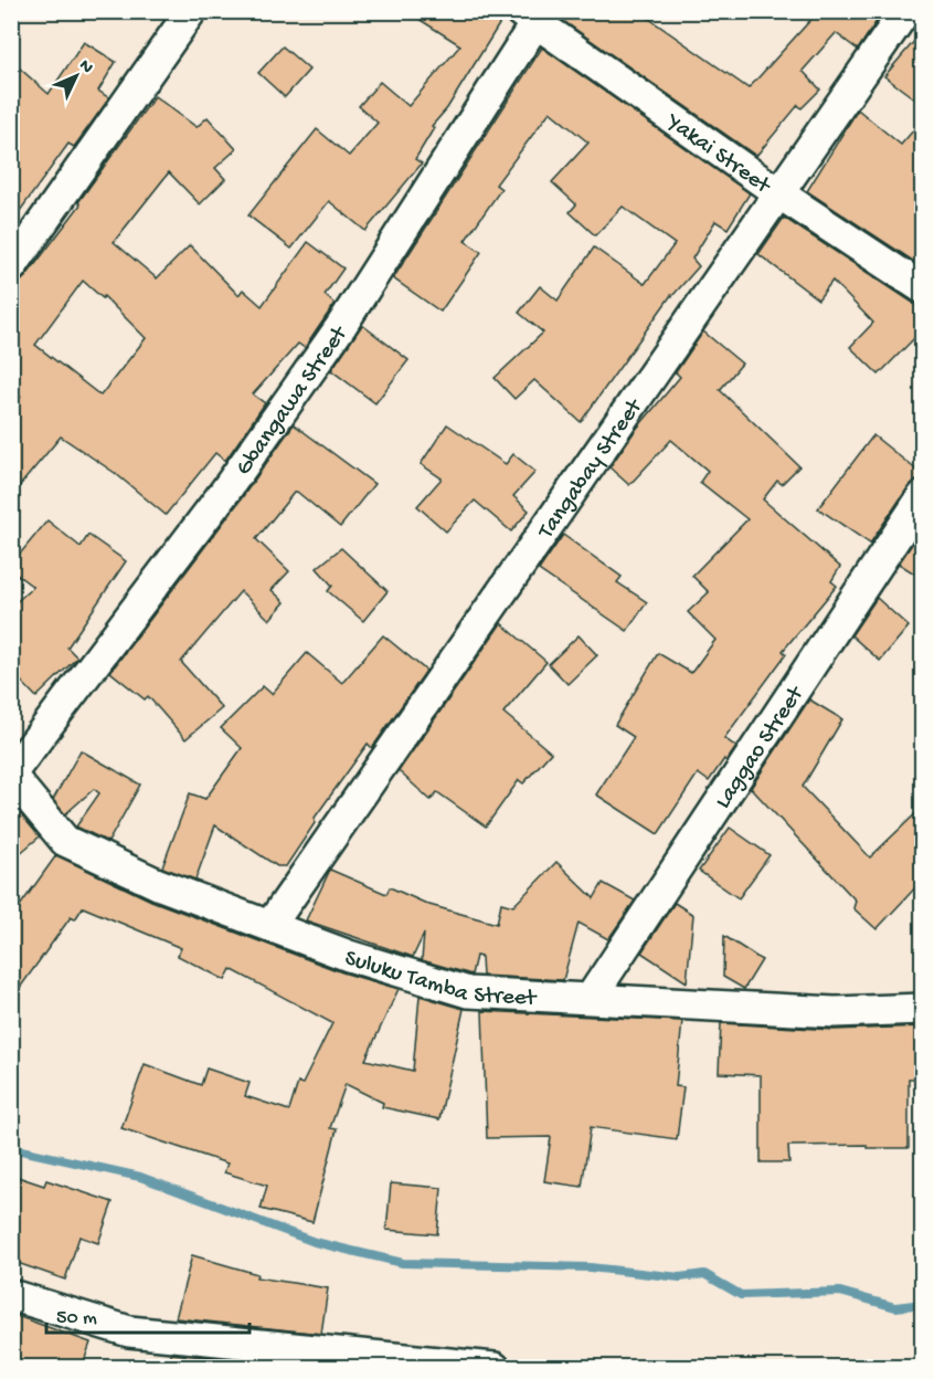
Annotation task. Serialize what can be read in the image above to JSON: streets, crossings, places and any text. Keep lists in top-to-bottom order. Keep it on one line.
{"streets":{"street":["Yakai Street","Gbangawa Street","Tangabay Street","Laggao Street","Suluku Tamba Street"]},"crossings":[["Yakai Street","Gbangawa Street"],["Yakai Street","Tangabay Street"],["Gbangawa Street","Suluku Tamba Street"],["Tangabay Street","Suluku Tamba Street"],["Laggao Street","Suluku Tamba Street"]],"scale_bar":"50 m","north":"top right"}
